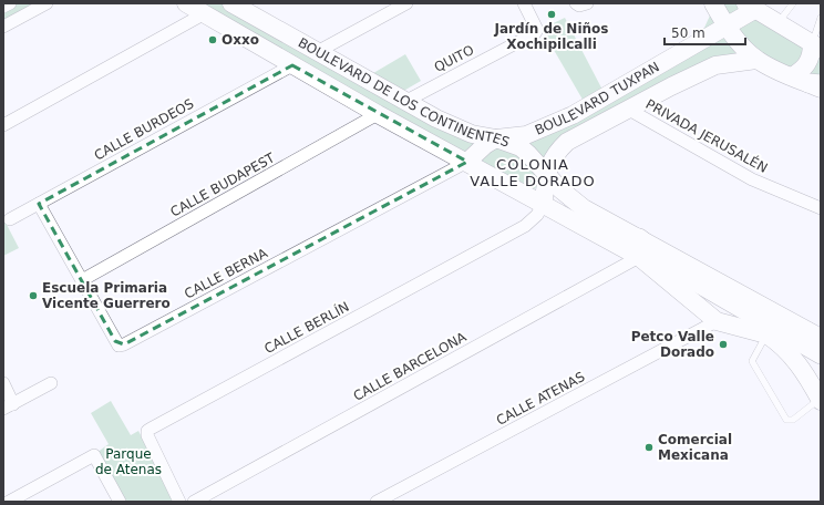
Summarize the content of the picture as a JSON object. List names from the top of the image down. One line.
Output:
{"streets":{"street":["QUITO","BOULEVARD DE LOS CONTINENTES","BOULEVARD TUXPAN","CALLE BURDEOS","PRIVADA JERUSALÉN","CALLE BUDAPEST","CALLE BERNA","CALLE BERLÍN","CALLE BARCELONA","CALLE ATENAS"]},"crossings":[["QUITO","BOULEVARD DE LOS CONTINENTES"],["BOULEVARD DE LOS CONTINENTES","BOULEVARD TUXPAN"],["BOULEVARD DE LOS CONTINENTES","CALLE BURDEOS"],["BOULEVARD DE LOS CONTINENTES","CALLE BUDAPEST"],["BOULEVARD DE LOS CONTINENTES","CALLE BERNA"],["BOULEVARD DE LOS CONTINENTES","CALLE BERLÍN"],["BOULEVARD DE LOS CONTINENTES","CALLE BARCELONA"],["BOULEVARD DE LOS CONTINENTES","CALLE ATENAS"],["BOULEVARD TUXPAN","PRIVADA JERUSALÉN"],["BOULEVARD TUXPAN","CALLE BERNA"],["BOULEVARD TUXPAN","CALLE BERLÍN"],["CALLE BURDEOS","CALLE BERNA"],["CALLE BUDAPEST","CALLE BERNA"]],"districts":["COLONIA VALLE DORADO"],"parks":["Parque de Atenas"],"places":["Jardín de Niños Xochipilcalli","Oxxo","Escuela Primaria Vicente Guerrero","Petco Valle Dorado","Comercial Mexicana"],"scale_bar":"50 m"}
